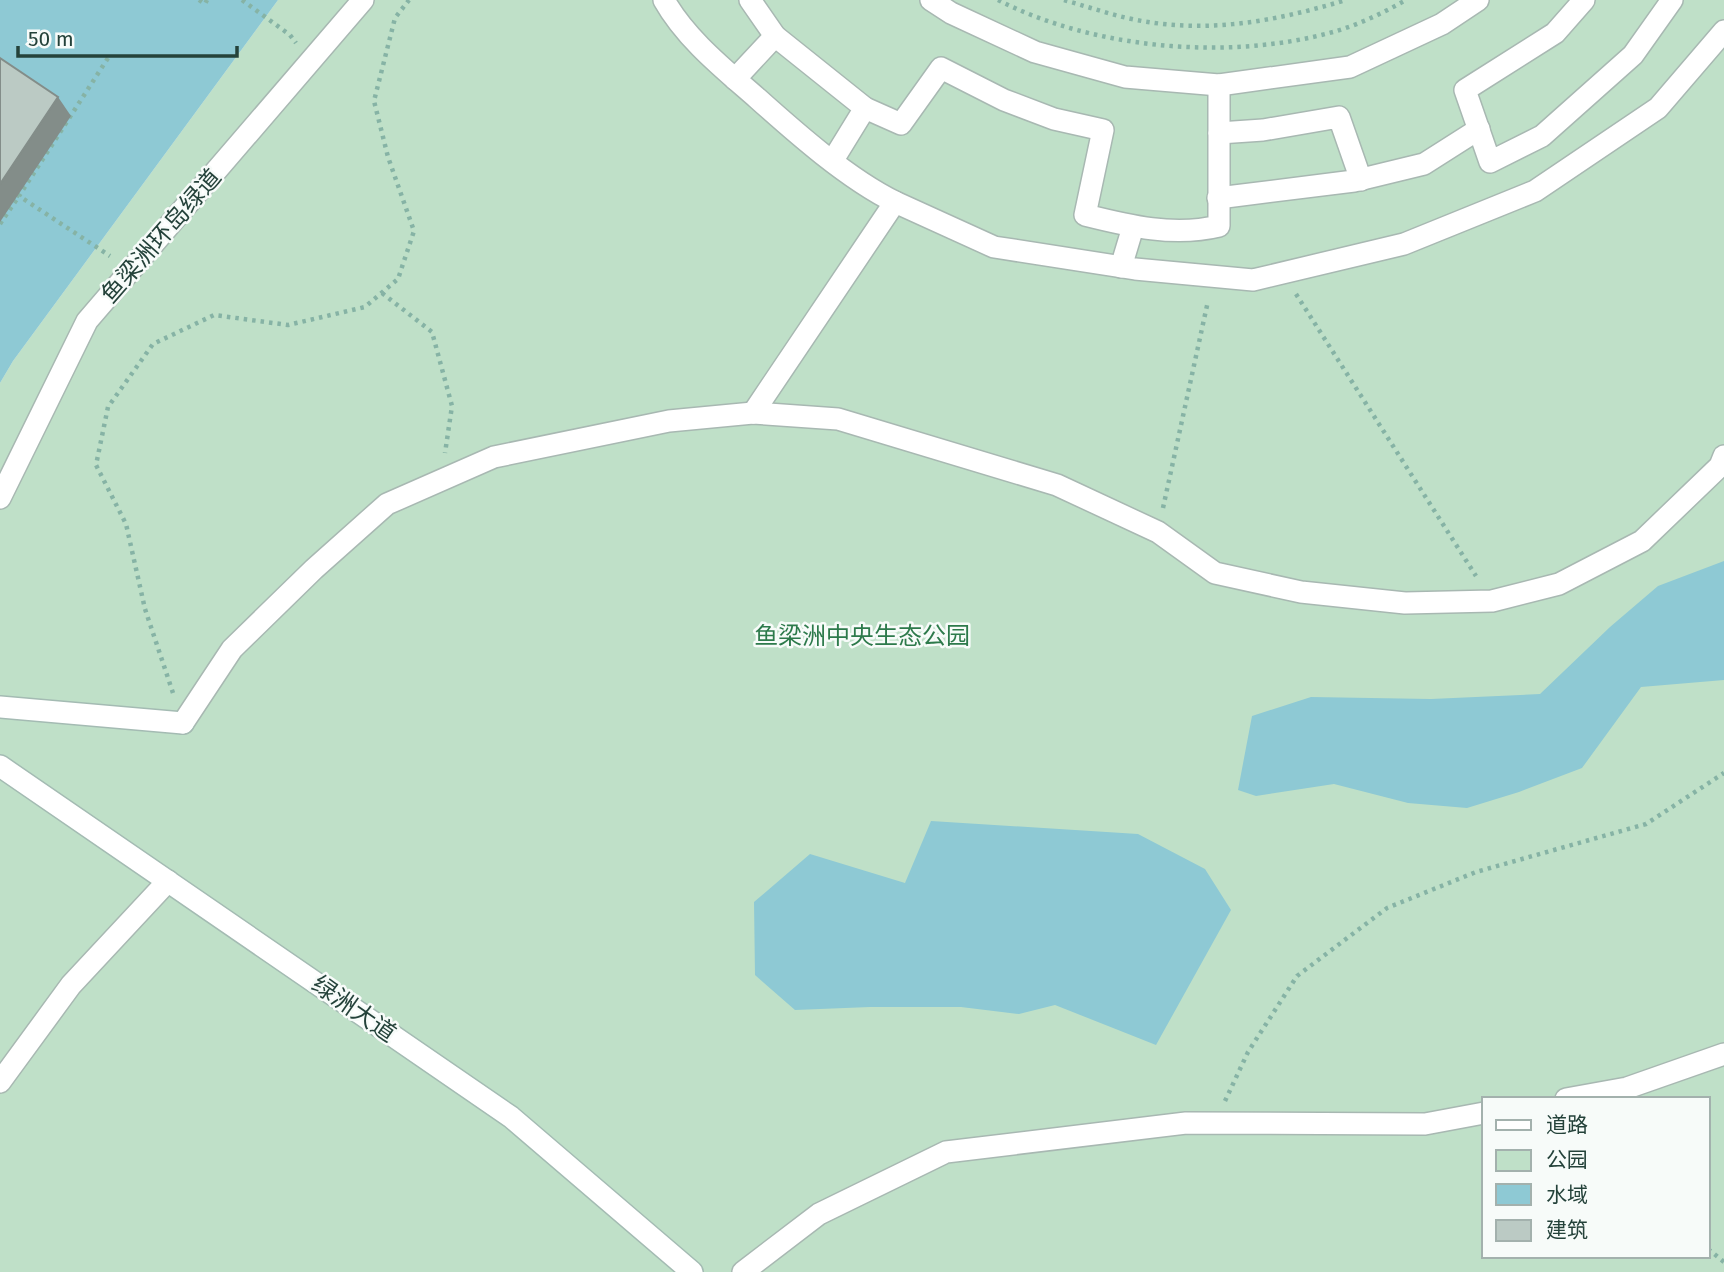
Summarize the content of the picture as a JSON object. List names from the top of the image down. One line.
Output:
{"streets":{"street":["鱼梁洲环岛绿道","绿洲大道"]},"parks":["鱼梁洲中央生态公园"],"legend":["道路","公园","水域","建筑"],"scale_bar":"50 m"}
